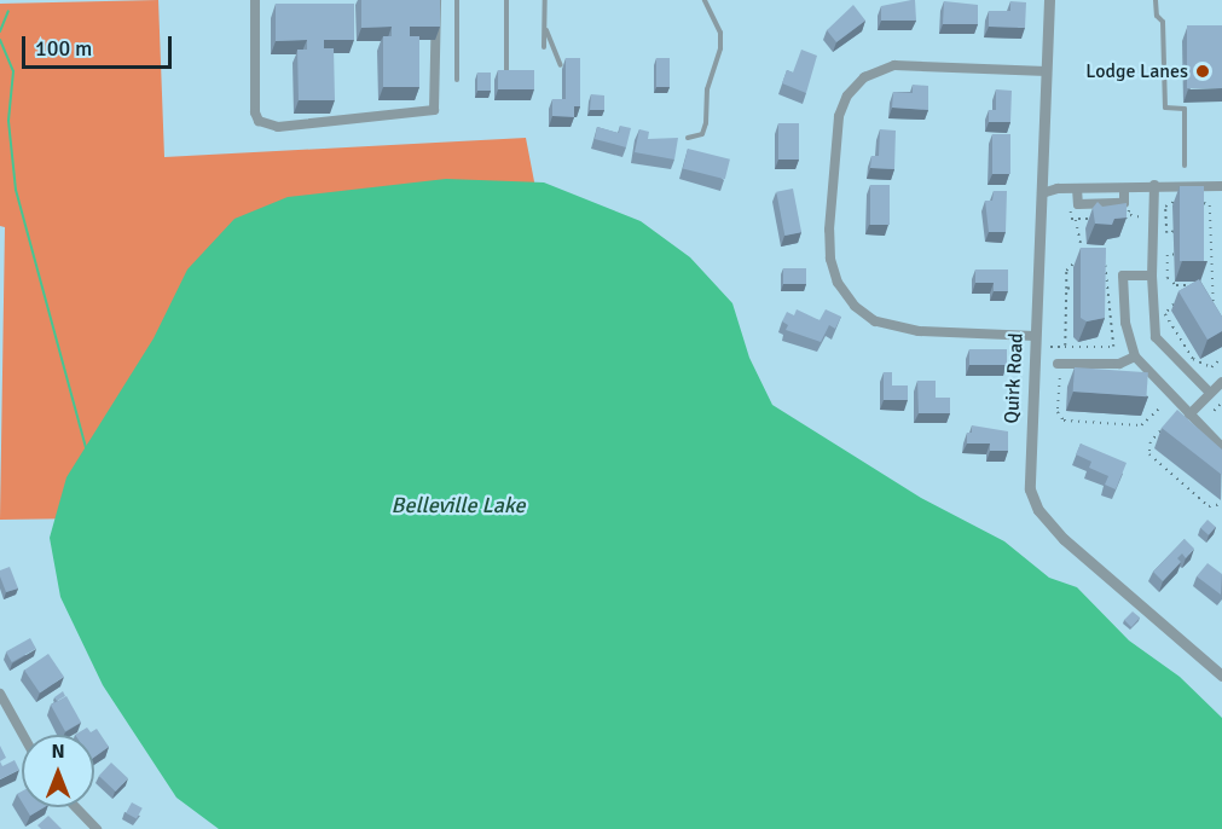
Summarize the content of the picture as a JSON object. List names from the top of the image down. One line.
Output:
{"streets":{"street":["Quirk Road"]},"water":["Belleville Lake"],"places":["Lodge Lanes"],"scale_bar":"100 m","north":"top"}
